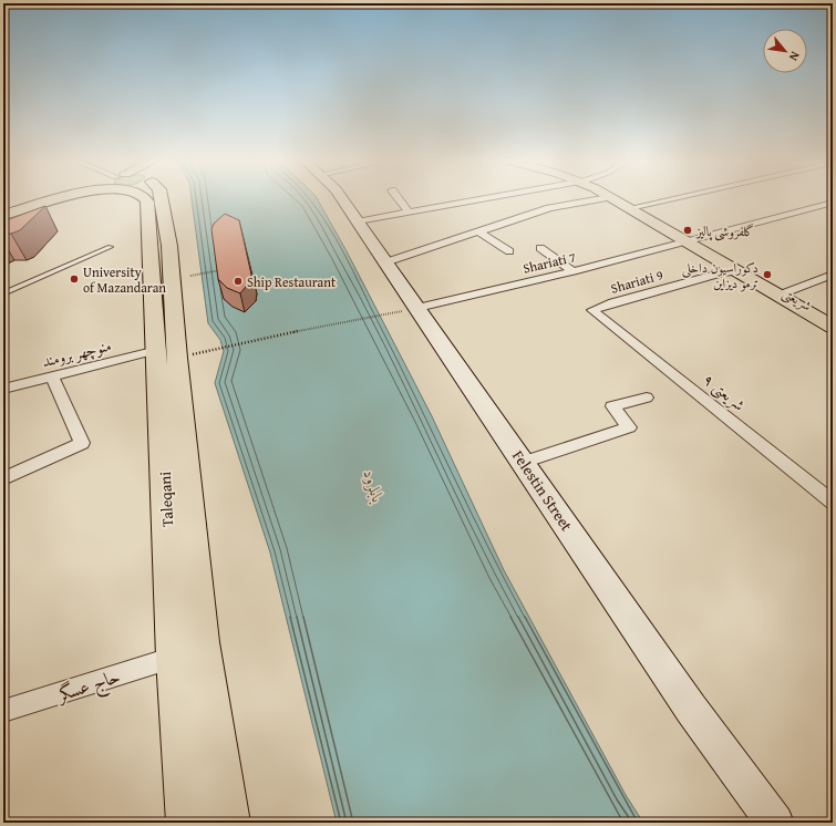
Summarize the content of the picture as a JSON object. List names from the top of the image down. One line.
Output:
{"streets":{"main road":["شریعتی","Felestin Street","Taleqani"],"street":["Shariati 7","Shariati 9","منوچهر برومند","حاج عسگر"]},"crossings":[["Shariati 7","شریعتی"],["Shariati 7","Felestin Street"],["منوچهر برومند","Taleqani"],["Taleqani","حاج عسگر"]],"water":["بابلرود"],"places":["گلفروشی پالیز","دکوراسیون داخلی ترمو دیزاین","University of Mazandaran","Ship Restaurant"],"north":"bottom right"}
